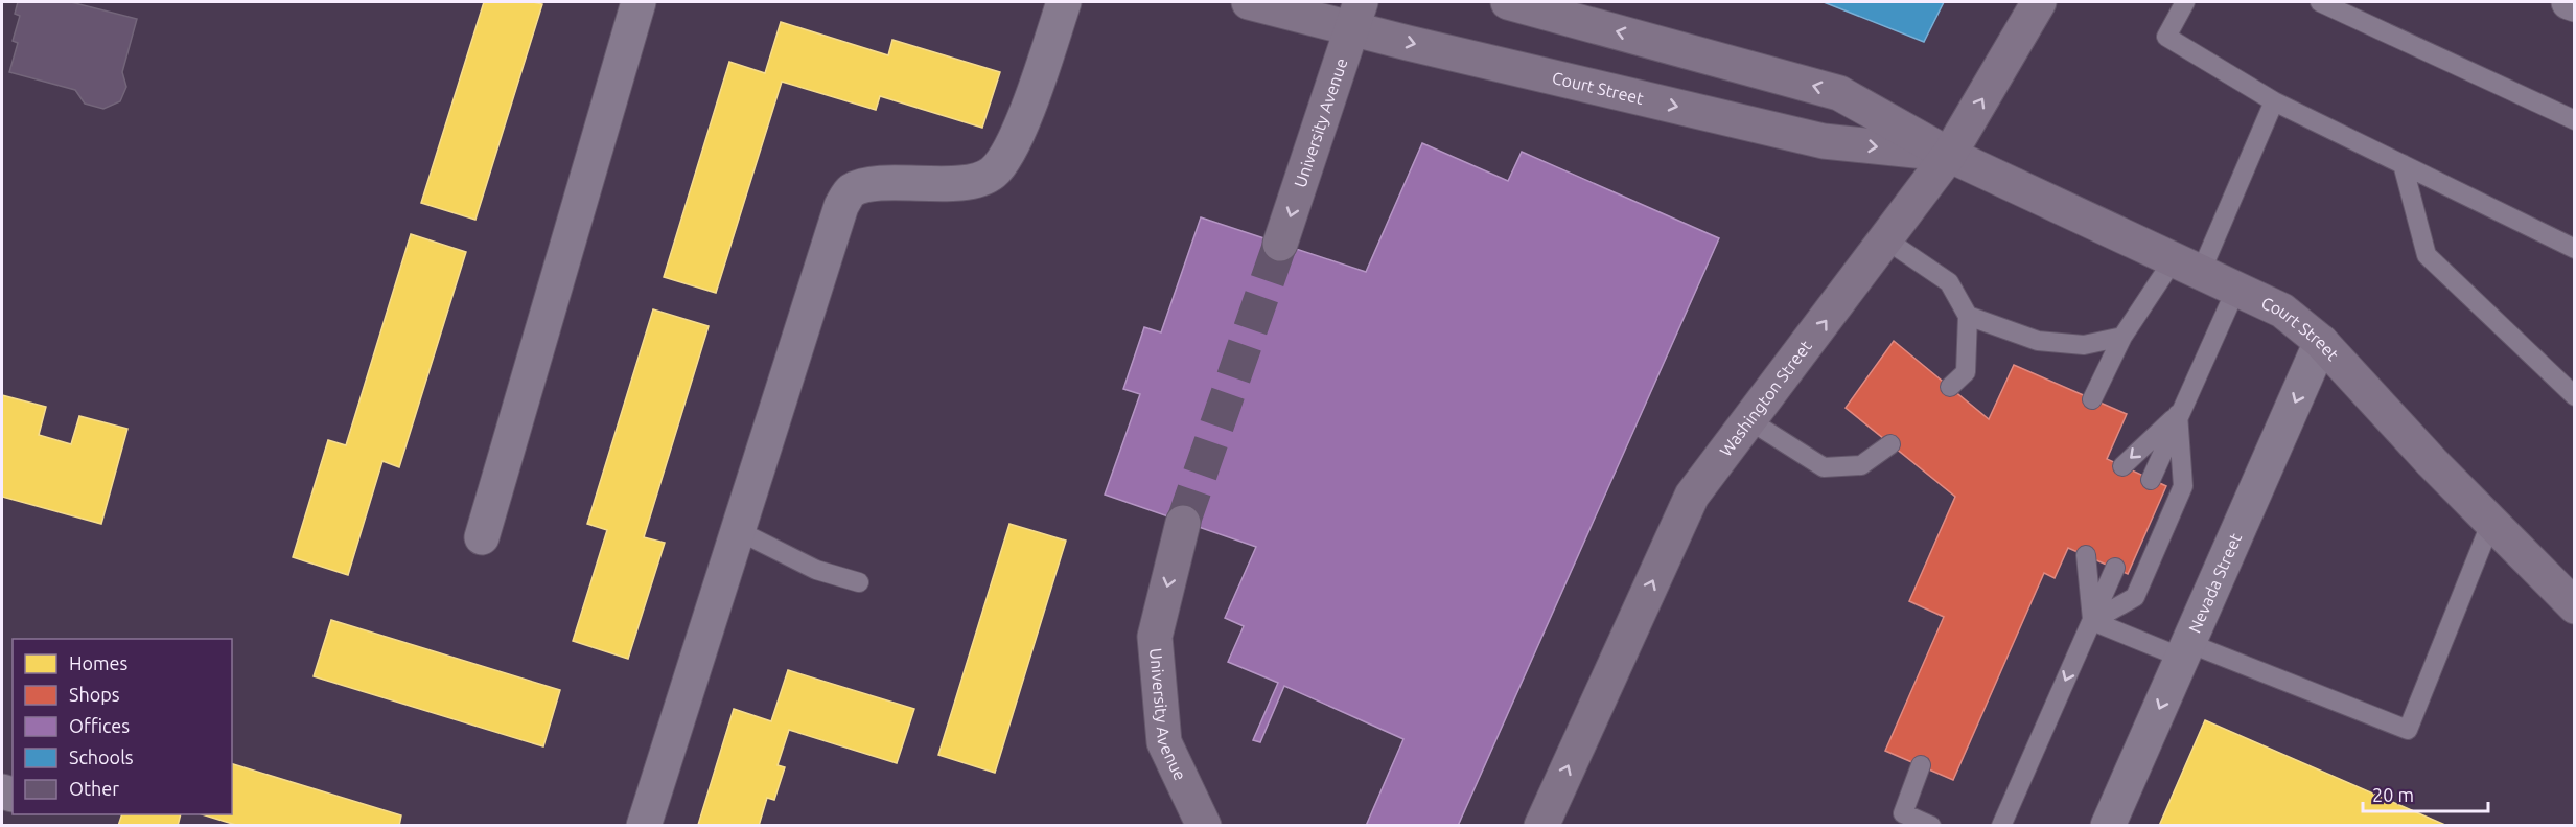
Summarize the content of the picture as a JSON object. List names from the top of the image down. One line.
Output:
{"streets":{"street":["Court Street","University Avenue","Washington Street","Nevada Street"]},"crossings":[["Court Street","University Avenue"],["Court Street","Washington Street"],["Court Street","Nevada Street"]],"one_way":["University Avenue","Washington Street","Nevada Street"],"legend":["Homes","Shops","Offices","Schools","Other"],"scale_bar":"20 m"}
